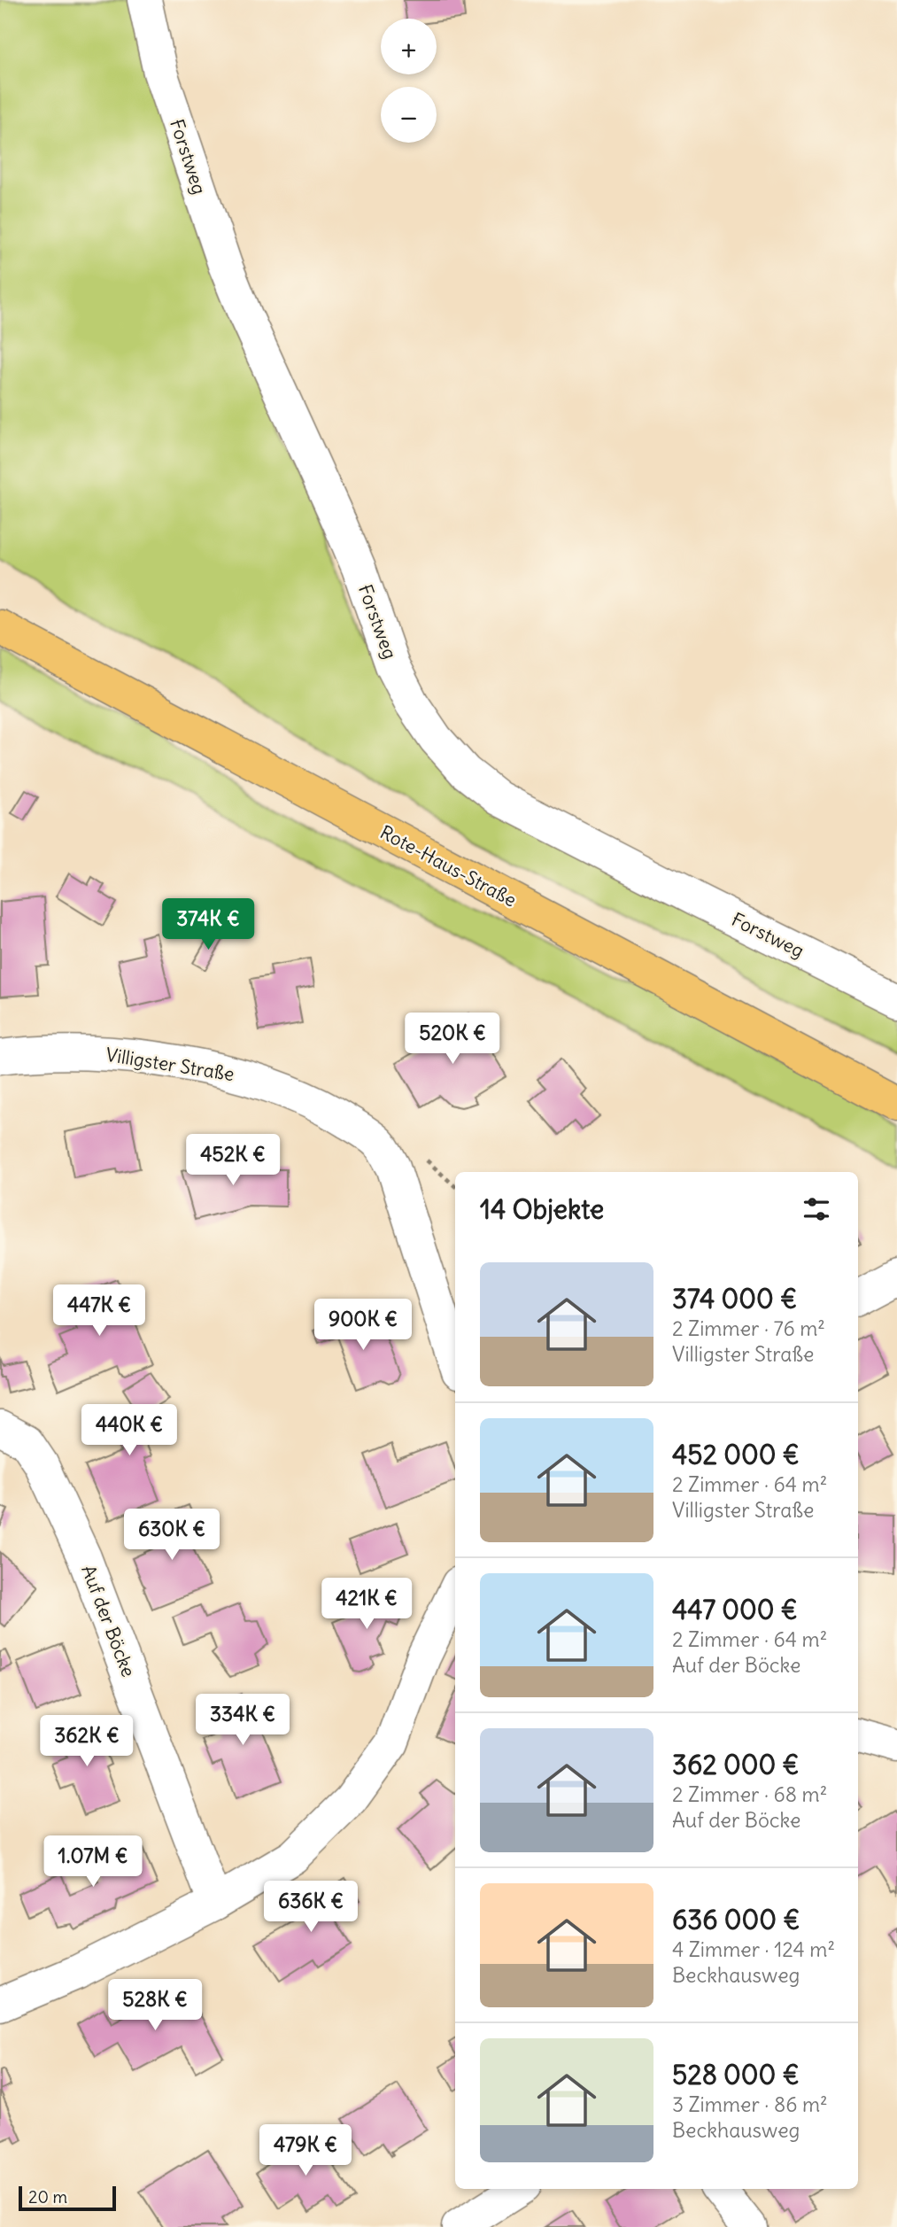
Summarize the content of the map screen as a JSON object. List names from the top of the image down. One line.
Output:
{"streets":{"main road":["Rote-Haus-Straße"],"street":["Forstweg","Villigster Straße","Auf der Böcke"]},"scale_bar":"20 m","page":{"map_buttons":["+","−"],"price":["374K €","520K €","452K €","447K €","900K €","440K €","630K €","421K €","334K €","362K €","1.07M €","636K €","528K €","479K €"],"heading":"14 Objekte","list":[{"name":"374 000 €","note":"2 Zimmer · 76 m² · Villigster Straße"},{"name":"452 000 €","note":"2 Zimmer · 64 m² · Villigster Straße"},{"name":"447 000 €","note":"2 Zimmer · 64 m² · Auf der Böcke"},{"name":"362 000 €","note":"2 Zimmer · 68 m² · Auf der Böcke"},{"name":"636 000 €","note":"4 Zimmer · 124 m² · Beckhausweg"},{"name":"528 000 €","note":"3 Zimmer · 86 m² · Beckhausweg"}],"scale":"20 m"}}
